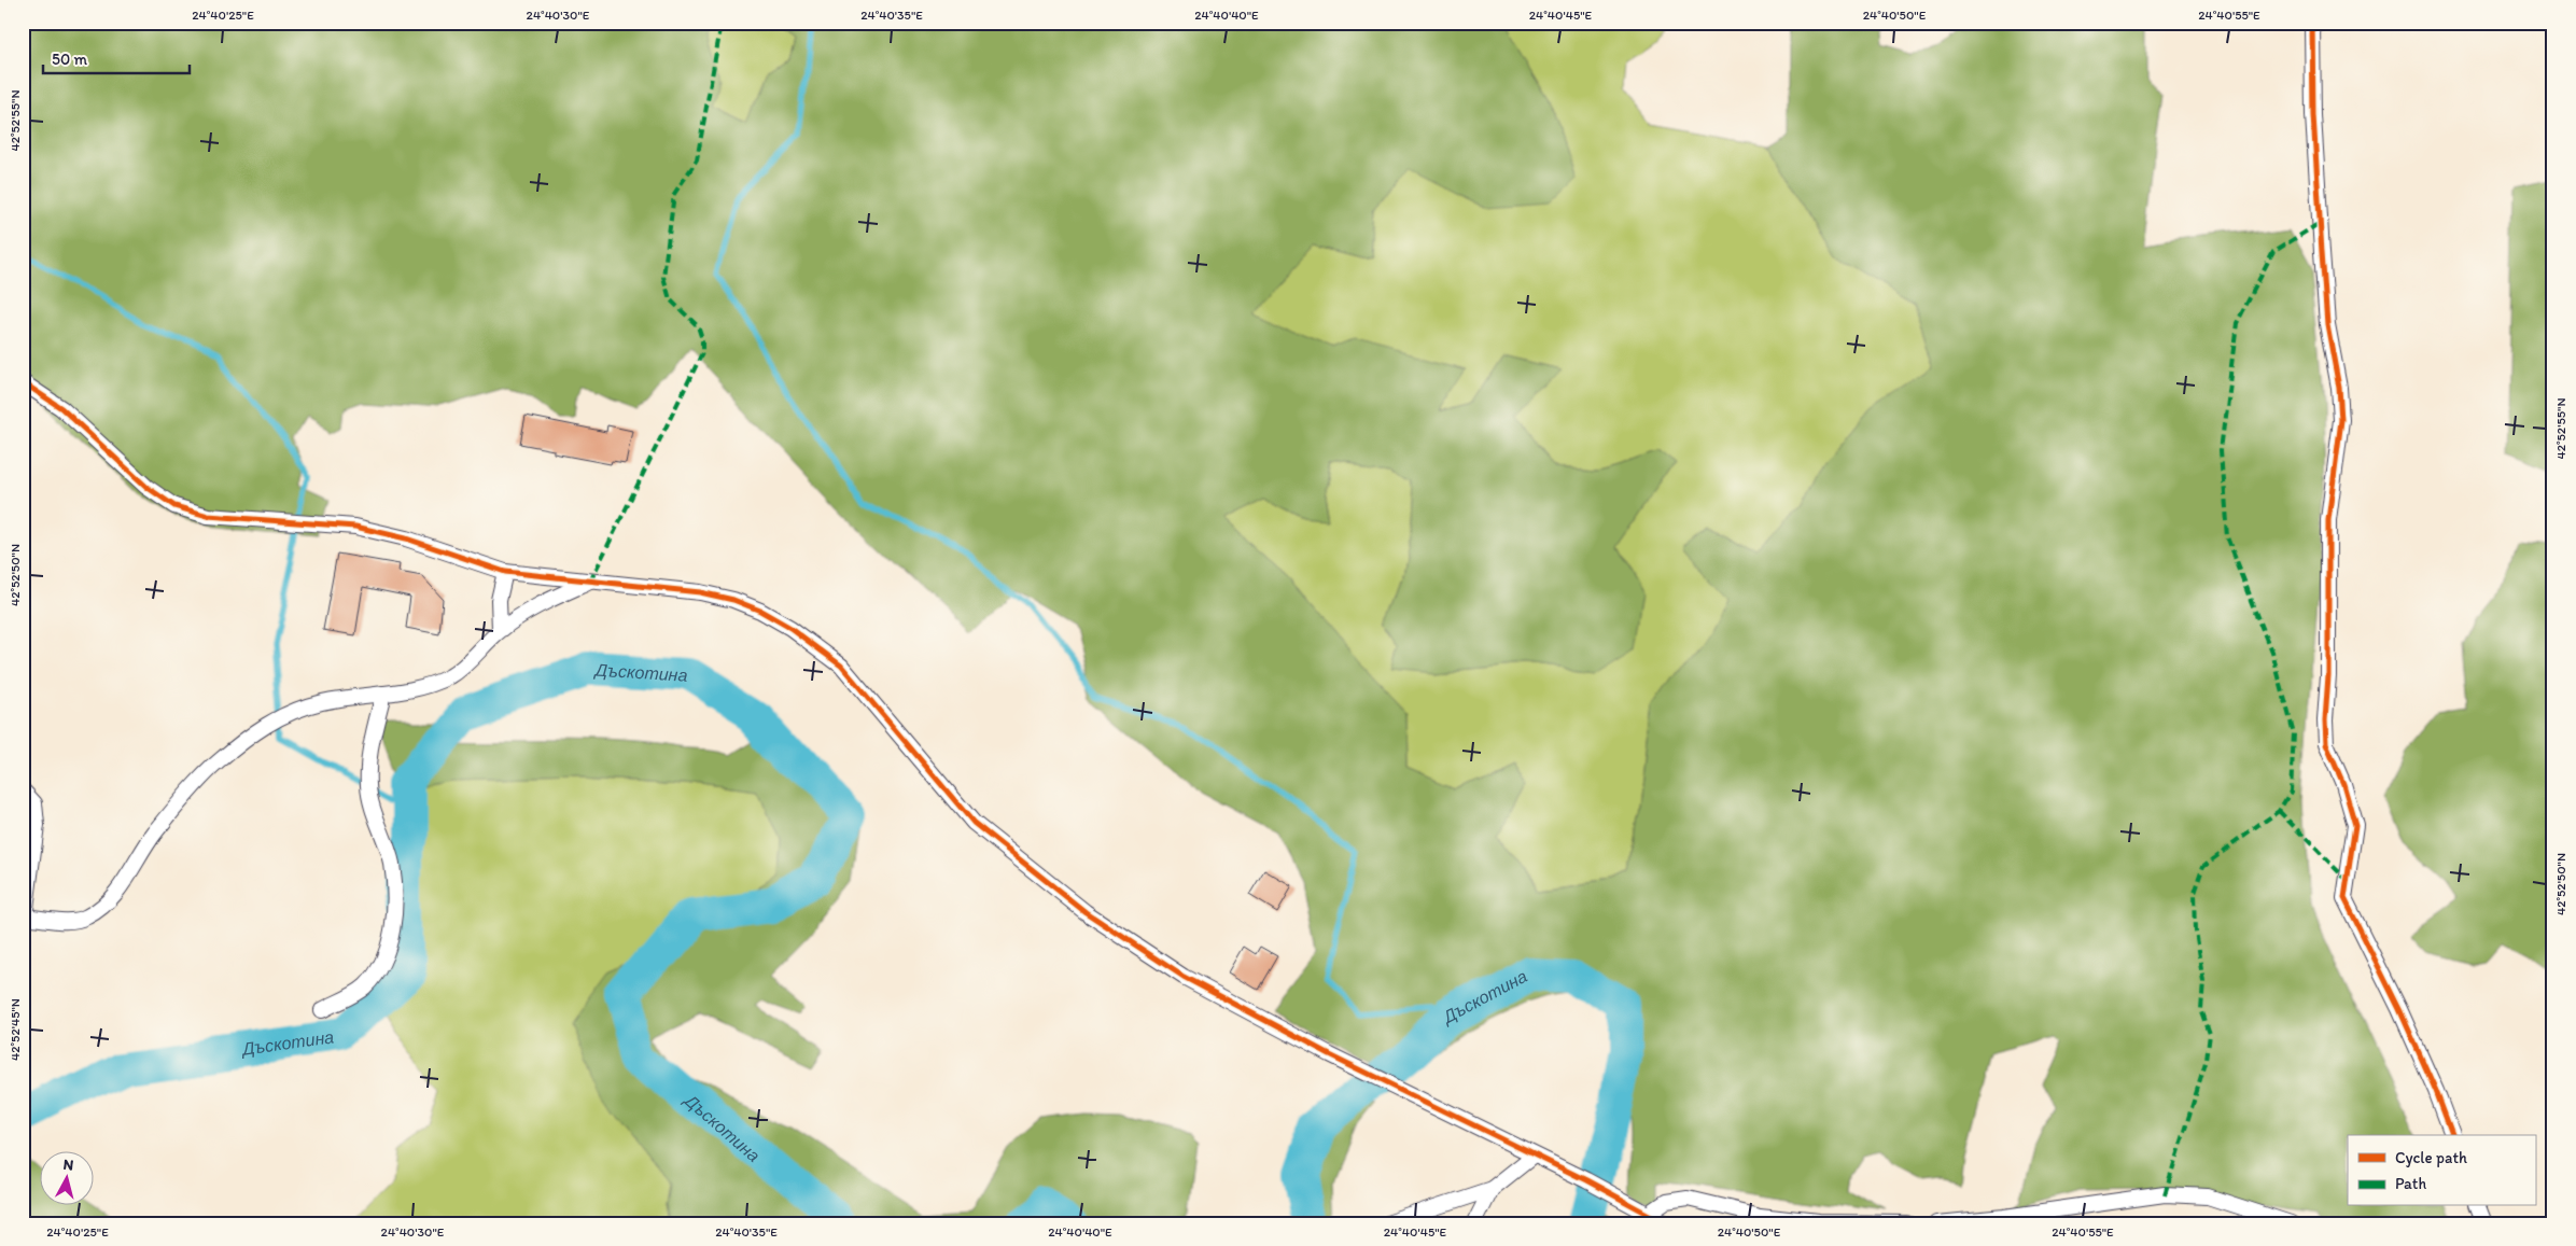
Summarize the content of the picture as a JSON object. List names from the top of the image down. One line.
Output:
{"water":["Дъскотина"],"legend":["Cycle path","Path"],"scale_bar":"50 m","north":"top","coordinates":["24°40'25\"E","24°40'30\"E","24°40'35\"E","24°40'40\"E","24°40'45\"E","24°40'50\"E","24°40'55\"E","42°52'55\"N","42°52'50\"N","42°52'45\"N"]}
